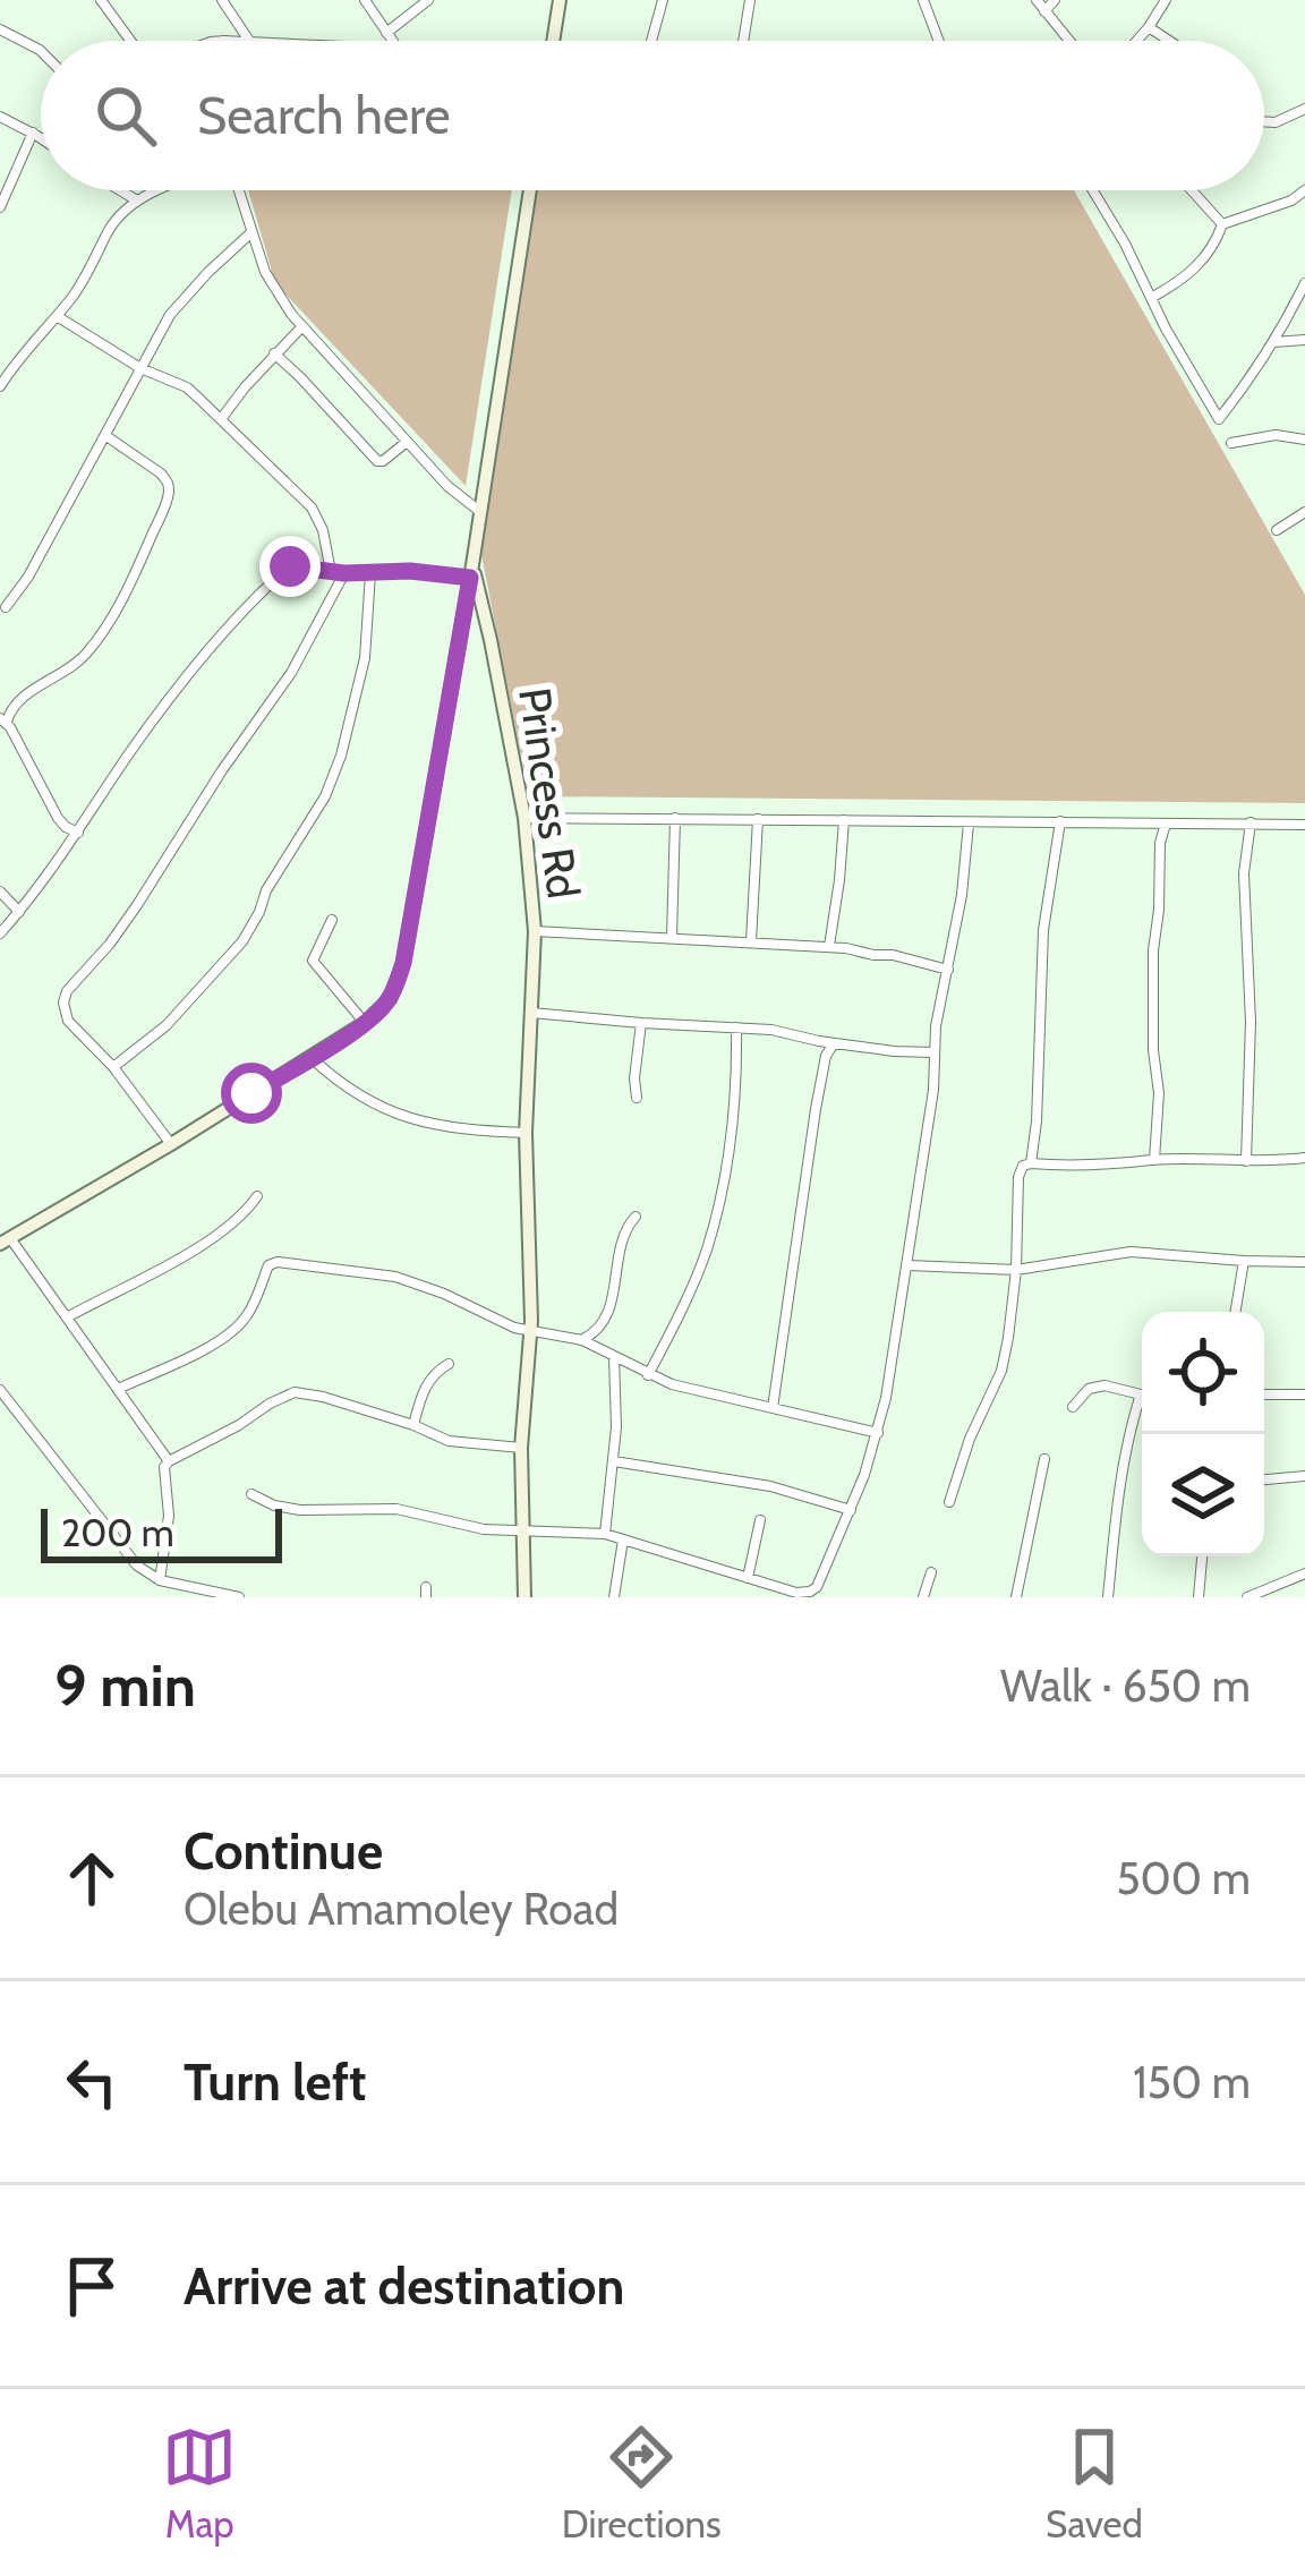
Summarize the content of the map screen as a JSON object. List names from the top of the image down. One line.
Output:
{"streets":{"street":["Princess Rd"]},"scale_bar":"200 m","page":{"search":"Search here","scale":"200 m","heading":["9 min","Walk · 650 m"],"list":[["Continue","Olebu Amamoley Road","500 m"],["Turn left","150 m"],"Arrive at destination"],"nav":["Map","Directions","Saved"]}}
